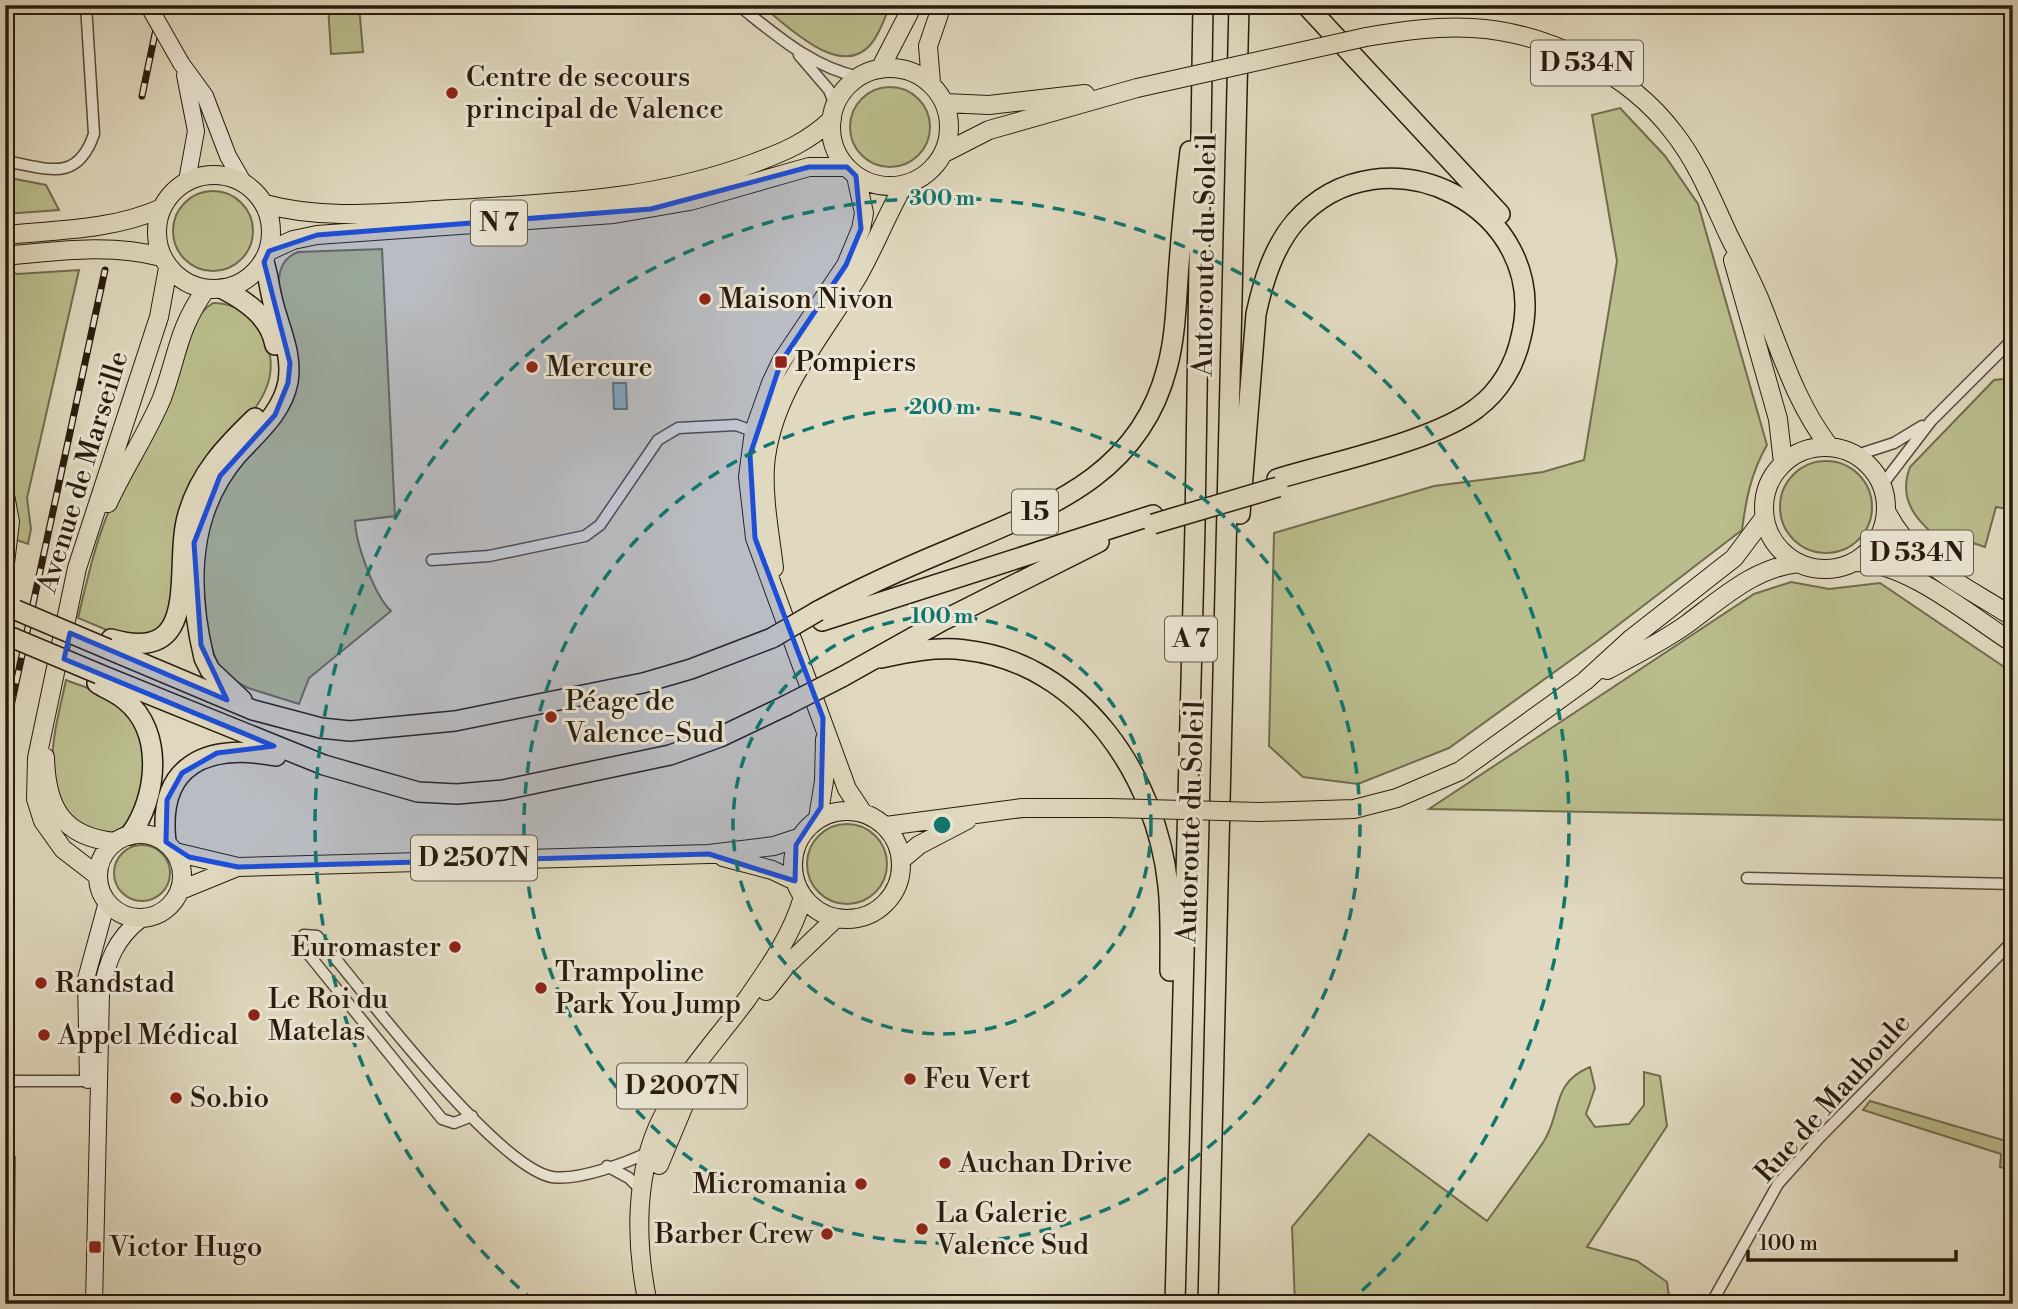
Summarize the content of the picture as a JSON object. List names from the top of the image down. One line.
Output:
{"streets":{"highway":["Autoroute du Soleil","15","A 7"],"main road":["D 534N","N 7","Avenue de Marseille","D 2507N","D 2007N"],"street":["Rue de Mauboule"]},"crossings":[["D 534N","N 7"],["N 7","Avenue de Marseille"],["Autoroute du Soleil","15"],["Avenue de Marseille","D 2507N"],["D 2507N","D 2007N"]],"places":{"other":["Centre de secours principal de Valence","Maison Nivon","Mercure","Péage de Valence-Sud","Euromaster","Randstad","Trampoline Park You Jump","Le Roi du Matelas","Appel Médical","Feu Vert","So.bio","Auchan Drive","Micromania","La Galerie Valence Sud","Barber Crew"],"transit":["Pompiers","Victor Hugo"]},"scale_bar":"100 m","rings":["300 m","200 m","100 m"]}
